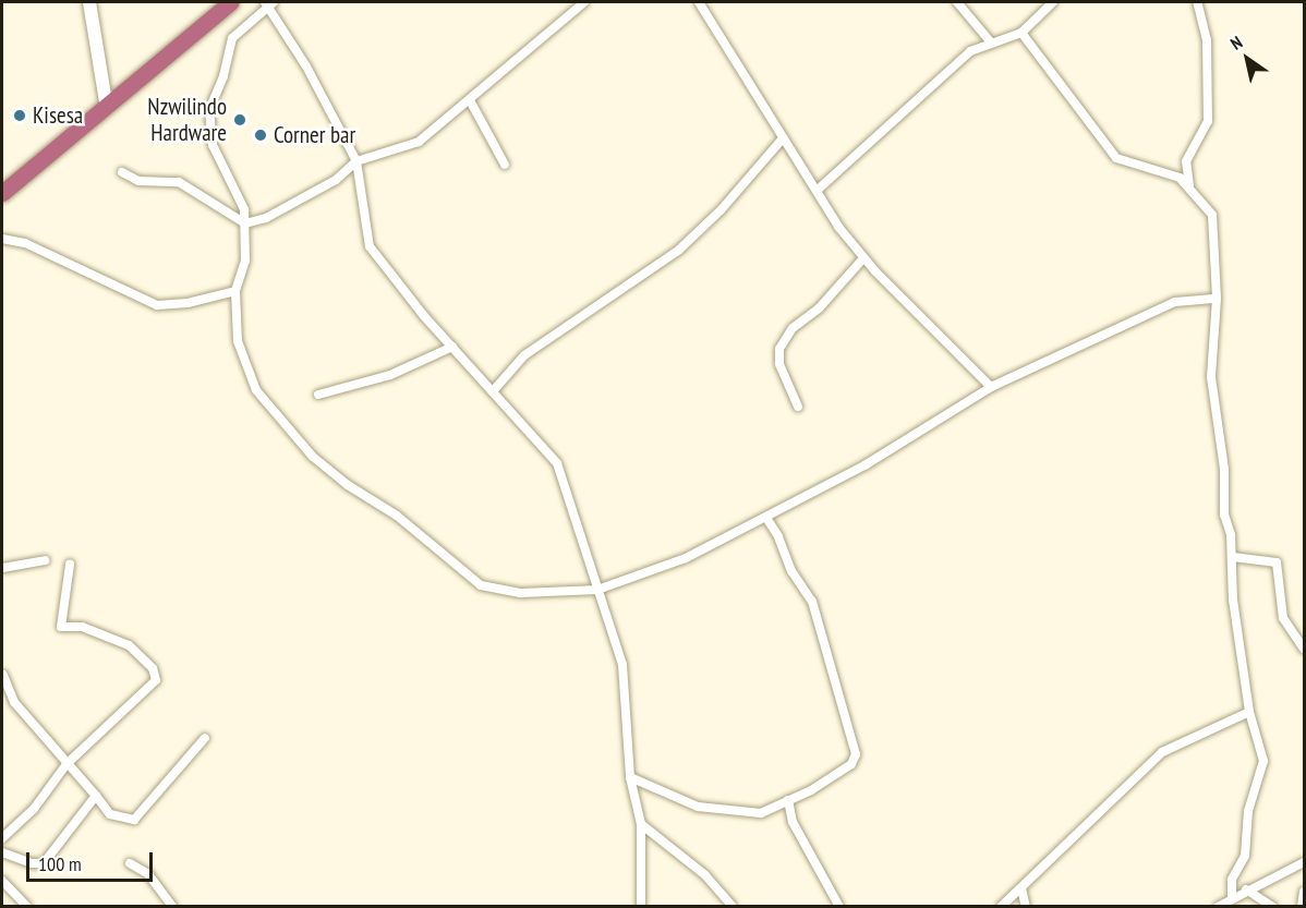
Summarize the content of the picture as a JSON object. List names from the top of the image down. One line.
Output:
{"places":["Kisesa","Nzwilindo Hardware","Corner bar"],"scale_bar":"100 m","north":"top left"}
